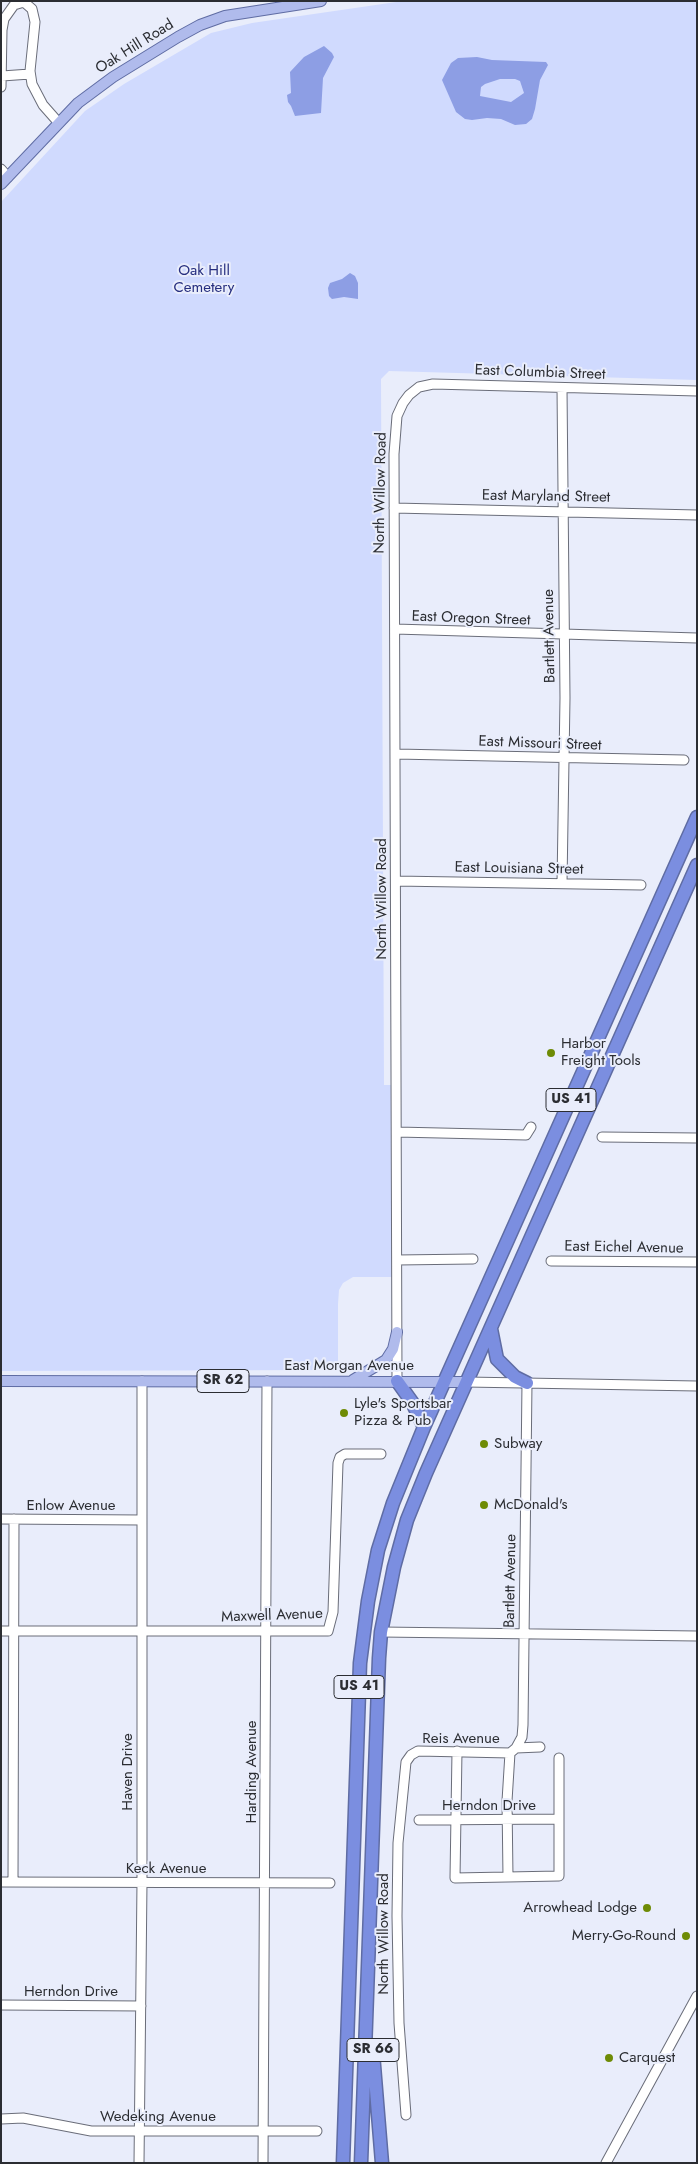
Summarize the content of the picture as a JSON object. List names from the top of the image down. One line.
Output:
{"streets":{"highway":["US 41","SR 66"],"main road":["Oak Hill Road","East Morgan Avenue","SR 62"],"street":["East Columbia Street","North Willow Road","East Maryland Street","East Oregon Street","Bartlett Avenue","East Missouri Street","East Louisiana Street","East Eichel Avenue","Enlow Avenue","Maxwell Avenue","Reis Avenue","Haven Drive","Harding Avenue","Herndon Drive","Keck Avenue","Wedeking Avenue"]},"crossings":[["East Columbia Street","North Willow Road"],["East Columbia Street","Bartlett Avenue"],["North Willow Road","East Maryland Street"],["North Willow Road","East Oregon Street"],["North Willow Road","East Missouri Street"],["North Willow Road","East Louisiana Street"],["North Willow Road","East Morgan Avenue"],["North Willow Road","Reis Avenue"],["East Maryland Street","Bartlett Avenue"],["East Oregon Street","Bartlett Avenue"],["Bartlett Avenue","East Missouri Street"],["Bartlett Avenue","East Louisiana Street"],["Bartlett Avenue","East Morgan Avenue"],["Bartlett Avenue","Reis Avenue"],["Bartlett Avenue","Herndon Drive"],["US 41","East Morgan Avenue"],["US 41","SR 66"],["East Morgan Avenue","Haven Drive"],["East Morgan Avenue","Harding Avenue"],["Enlow Avenue","Haven Drive"],["Maxwell Avenue","Haven Drive"],["Maxwell Avenue","Harding Avenue"],["Haven Drive","Herndon Drive"],["Haven Drive","Keck Avenue"],["Haven Drive","Wedeking Avenue"],["Harding Avenue","Keck Avenue"],["Harding Avenue","Wedeking Avenue"]],"parks":["Oak Hill Cemetery"],"places":["Harbor Freight Tools","Lyle's Sportsbar Pizza & Pub","Subway","McDonald's","Arrowhead Lodge","Merry-Go-Round","Carquest"]}
